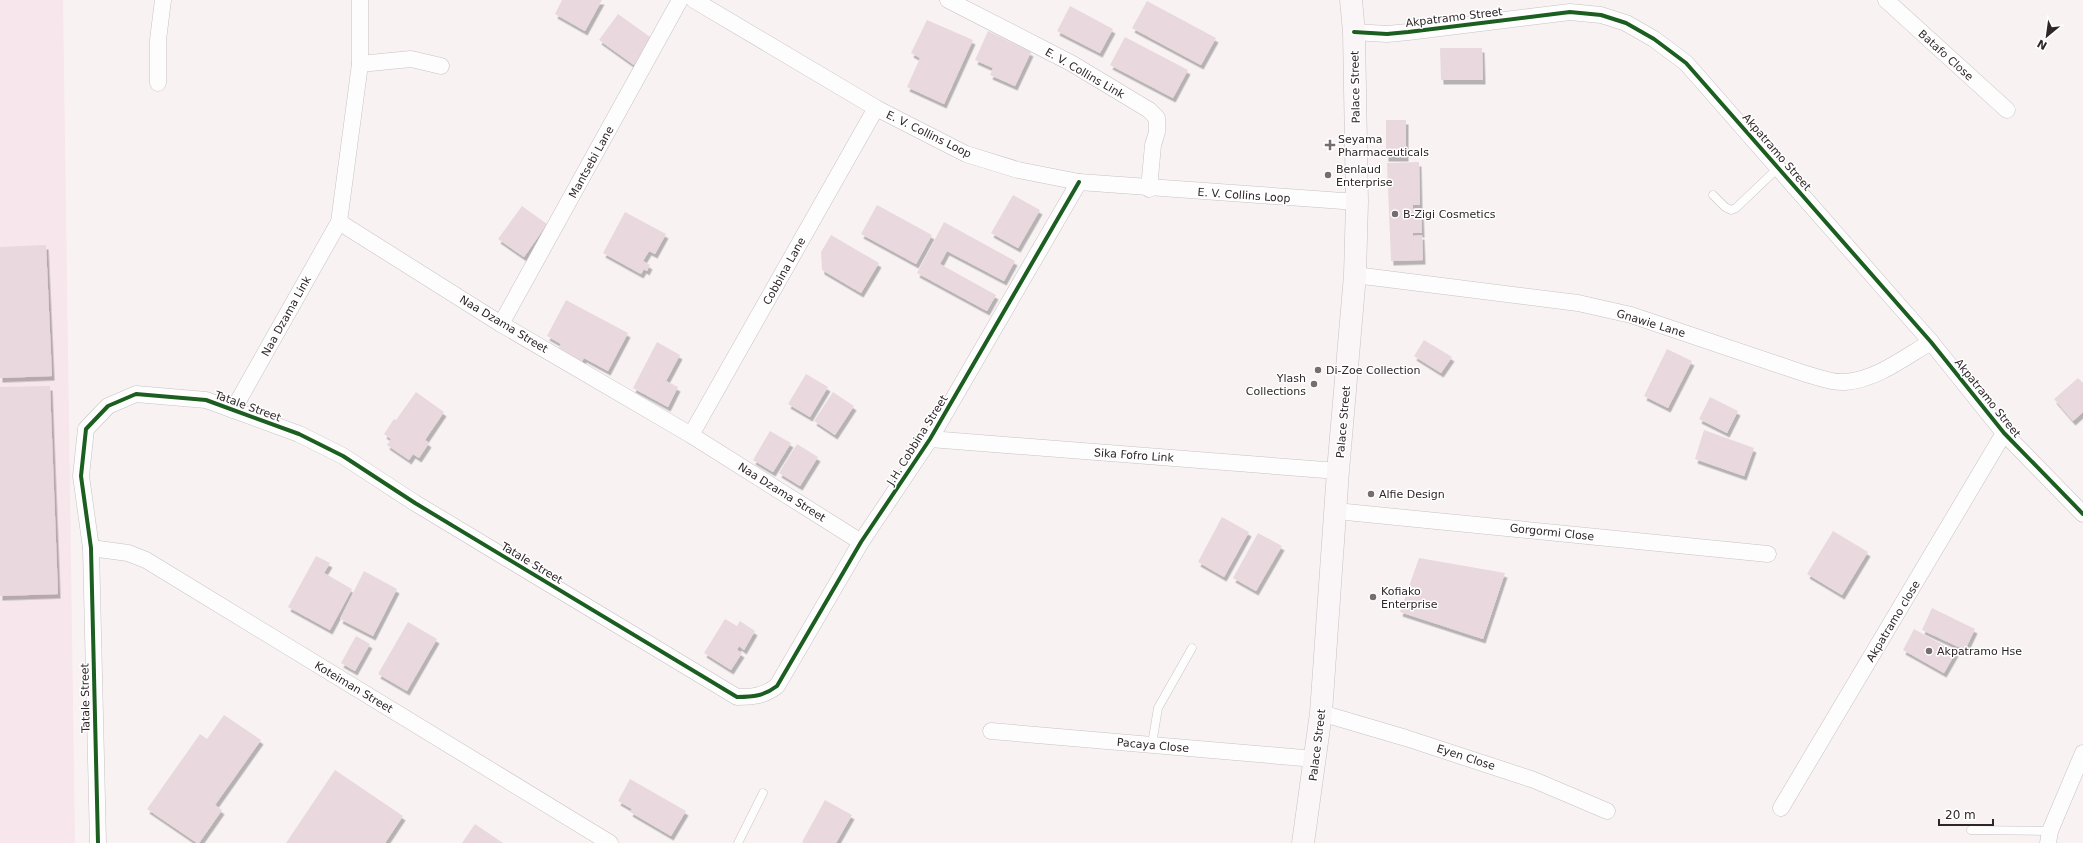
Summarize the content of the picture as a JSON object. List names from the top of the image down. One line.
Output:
{"streets":{"street":["Akpatramo Street","Batafo Close","E. V. Collins Link","Palace Street","E. V. Collins Loop","Mantsebi Lane","Cobbina Lane","Naa Dzama Link","Gnawie Lane","Naa Dzama Street","Tatale Street","J.H. Cobbina Street","Sika Fofro Link","Gorgormi Close","Akpatramo close","Koteiman Street","Pacaya Close","Eyen Close"]},"crossings":[["Akpatramo Street","Palace Street"],["Akpatramo Street","Gnawie Lane"],["Akpatramo Street","Akpatramo close"],["E. V. Collins Link","E. V. Collins Loop"],["Palace Street","E. V. Collins Loop"],["Palace Street","Gnawie Lane"],["Palace Street","Sika Fofro Link"],["Palace Street","Gorgormi Close"],["Palace Street","Pacaya Close"],["Palace Street","Eyen Close"],["E. V. Collins Loop","Cobbina Lane"],["E. V. Collins Loop","J.H. Cobbina Street"],["Mantsebi Lane","Naa Dzama Street"],["Cobbina Lane","Naa Dzama Street"],["Naa Dzama Link","Naa Dzama Street"],["Naa Dzama Link","Tatale Street"],["Naa Dzama Street","J.H. Cobbina Street"],["Tatale Street","J.H. Cobbina Street"],["Tatale Street","Koteiman Street"],["J.H. Cobbina Street","Sika Fofro Link"]],"places":{"health":["Seyama Pharmaceuticals"],"other":["Benlaud Enterprise","B-Zigi Cosmetics","Di-Zoe Collection","Ylash Collections","Alfie Design","Kofiako Enterprise","Akpatramo Hse"]},"scale_bar":"20 m","north":"bottom left"}
